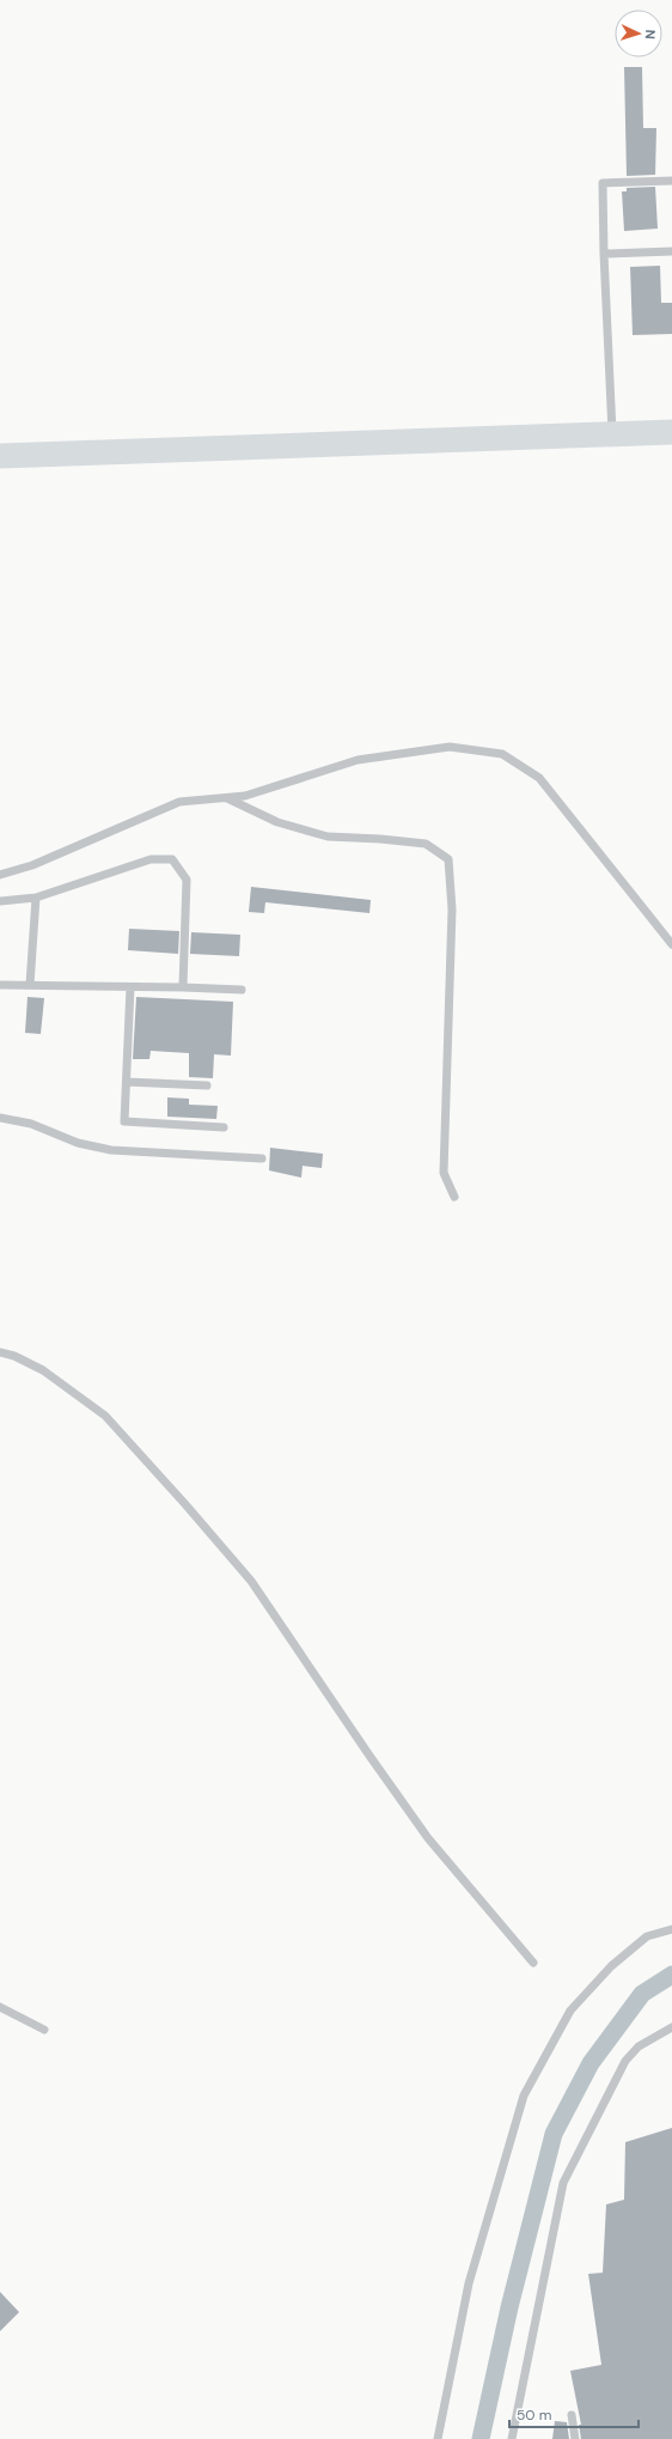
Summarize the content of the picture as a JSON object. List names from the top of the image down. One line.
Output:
{"scale_bar":"50 m","north":"right"}
